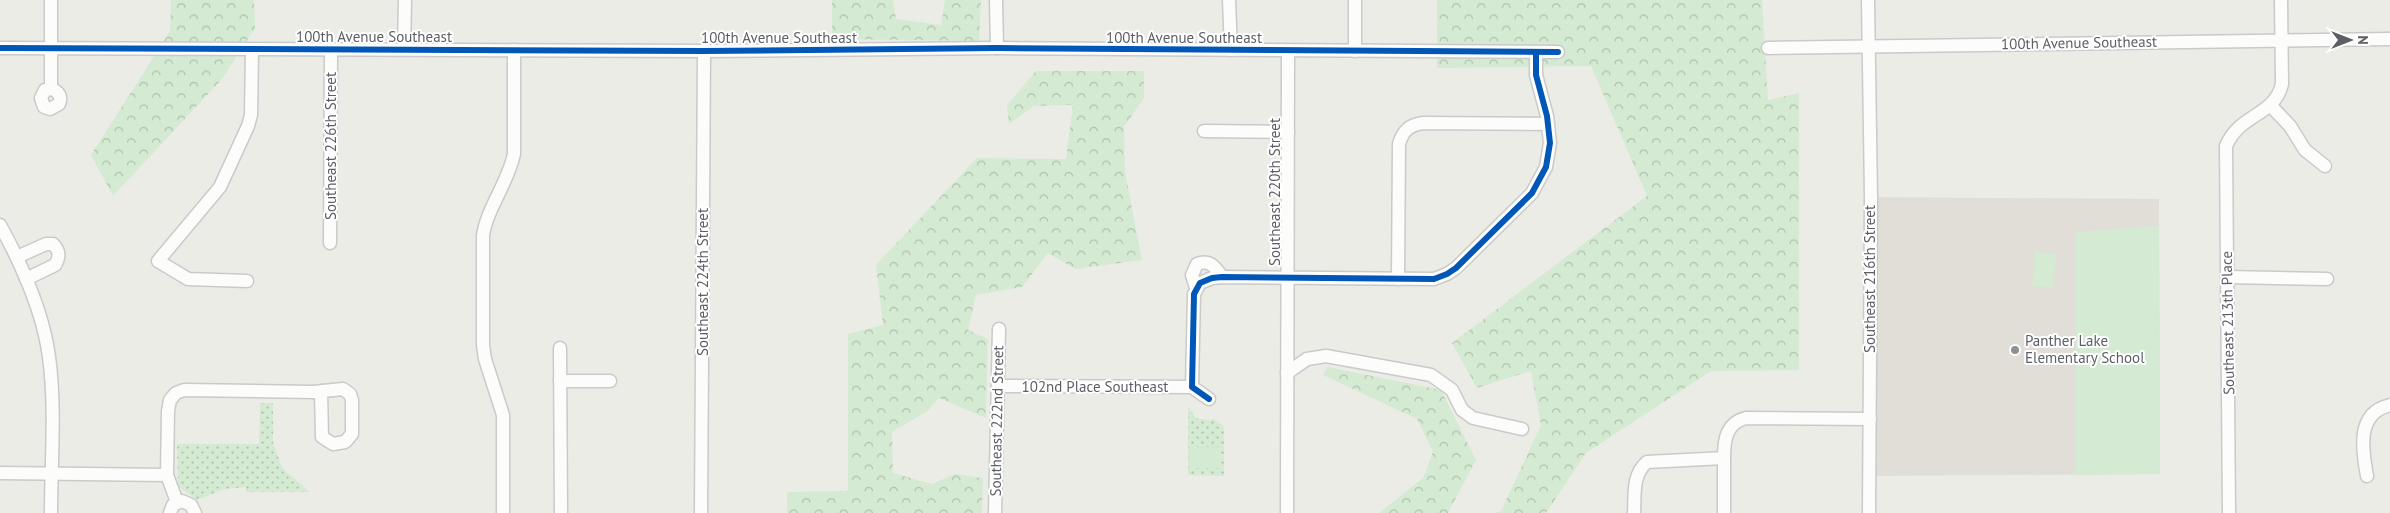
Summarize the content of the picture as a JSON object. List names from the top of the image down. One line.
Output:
{"streets":{"street":["100th Avenue Southeast","Southeast 226th Street","Southeast 220th Street","Southeast 216th Street","Southeast 224th Street","Southeast 213th Place","102nd Place Southeast","Southeast 222nd Street"]},"crossings":[["100th Avenue Southeast","Southeast 226th Street"],["100th Avenue Southeast","Southeast 220th Street"],["100th Avenue Southeast","Southeast 216th Street"],["100th Avenue Southeast","Southeast 224th Street"],["102nd Place Southeast","Southeast 222nd Street"]],"places":["Panther Lake Elementary School"],"north":"right"}
